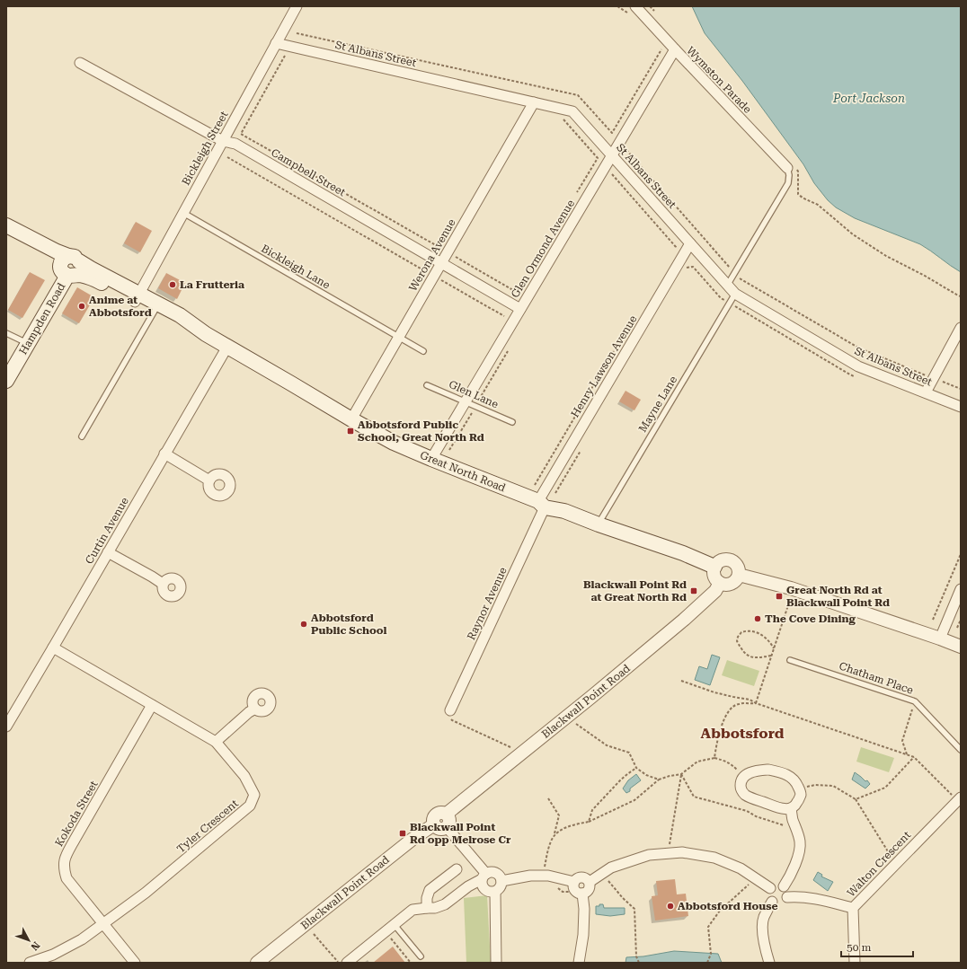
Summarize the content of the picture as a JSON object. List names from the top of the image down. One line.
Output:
{"streets":{"main road":["Hampden Road","Great North Road"],"street":["St Albans Street","Wymston Parade","Bickleigh Street","Campbell Street","Glen Ormond Avenue","Werona Avenue","Henry Lawson Avenue","Curtin Avenue","Raynor Avenue","Blackwall Point Road","Kokoda Street","Tyler Crescent","Walton Crescent"],"lane":["Bickleigh Lane","Glen Lane","Mayne Lane","Chatham Place"]},"crossings":[["St Albans Street","Bickleigh Street"],["St Albans Street","Glen Ormond Avenue"],["St Albans Street","Werona Avenue"],["St Albans Street","Henry Lawson Avenue"],["St Albans Street","Mayne Lane"],["Wymston Parade","Glen Ormond Avenue"],["Bickleigh Street","Campbell Street"],["Bickleigh Street","Bickleigh Lane"],["Bickleigh Street","Great North Road"],["Campbell Street","Glen Ormond Avenue"],["Campbell Street","Werona Avenue"],["Glen Ormond Avenue","Glen Lane"],["Glen Ormond Avenue","Great North Road"],["Werona Avenue","Bickleigh Lane"],["Werona Avenue","Great North Road"],["Hampden Road","Great North Road"],["Henry Lawson Avenue","Great North Road"],["Henry Lawson Avenue","Raynor Avenue"],["Mayne Lane","Great North Road"],["Great North Road","Curtin Avenue"],["Great North Road","Raynor Avenue"],["Great North Road","Blackwall Point Road"],["Curtin Avenue","Tyler Crescent"],["Kokoda Street","Tyler Crescent"]],"districts":["Abbotsford"],"water":["Port Jackson"],"places":{"other":["La Frutteria","Anime at Abbotsford","The Cove Dining","Abbotsford Public School","Abbotsford House"],"transit":["Abbotsford Public School, Great North Rd","Blackwall Point Rd at Great North Rd","Great North Rd at Blackwall Point Rd","Blackwall Point Rd opp Melrose Cr"]},"scale_bar":"50 m","north":"bottom right"}
